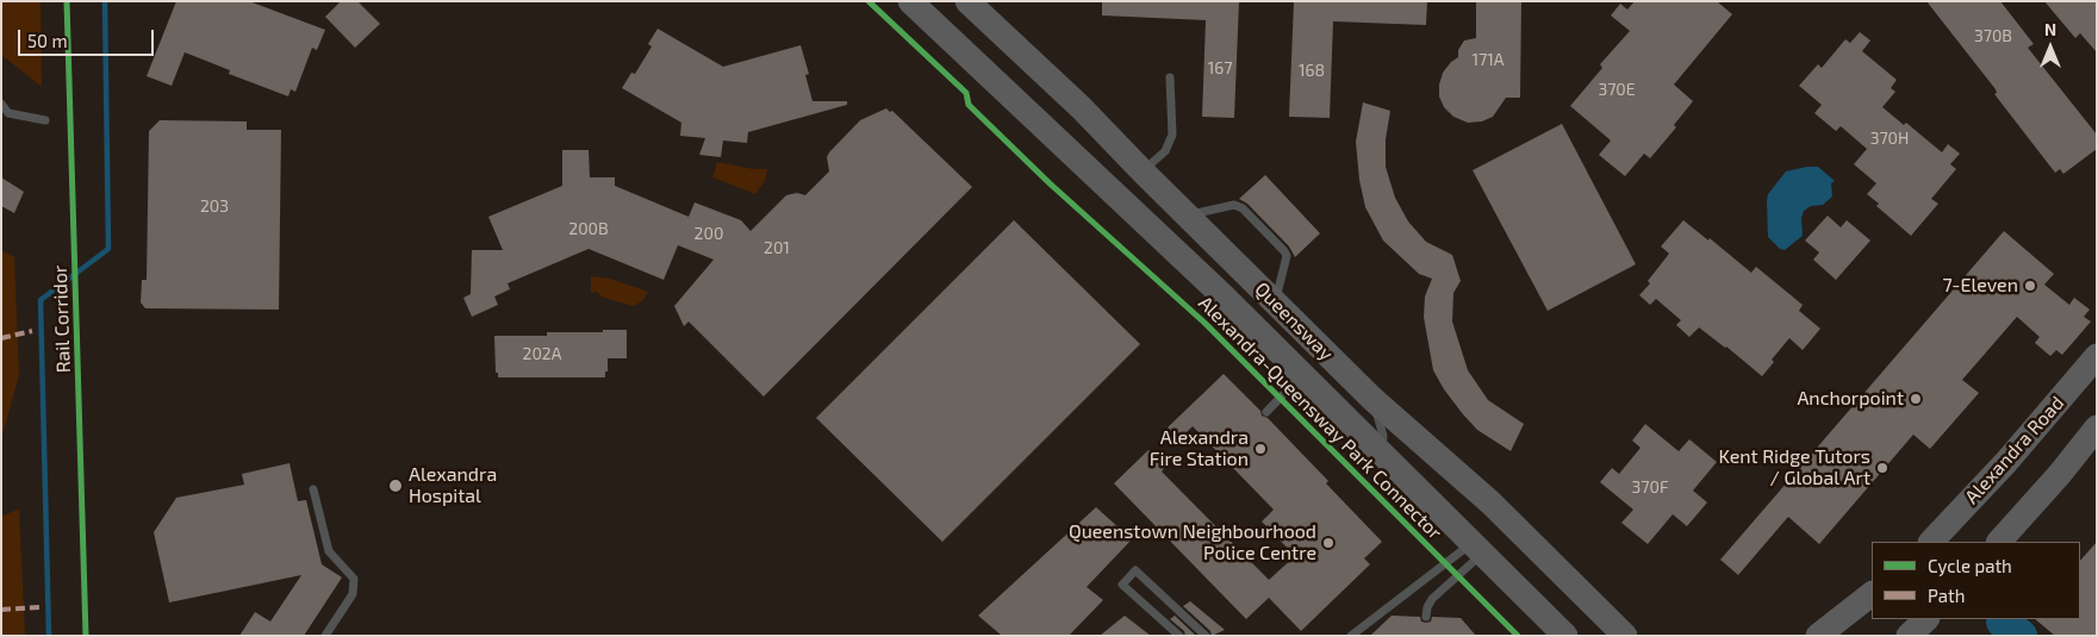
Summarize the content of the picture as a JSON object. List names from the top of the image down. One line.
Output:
{"streets":{"main road":["Queensway","Alexandra Road"],"cycle path":["Rail Corridor","Alexandra-Queensway Park Connector"]},"places":["7-Eleven","Anchorpoint","Alexandra Fire Station","Kent Ridge Tutors / Global Art","Alexandra Hospital","Queenstown Neighbourhood Police Centre"],"house_numbers":["370B","171A","167","168","370E","370H","203","200B","200","201","202A","370F"],"legend":["Cycle path","Path"],"scale_bar":"50 m","north":"top"}
